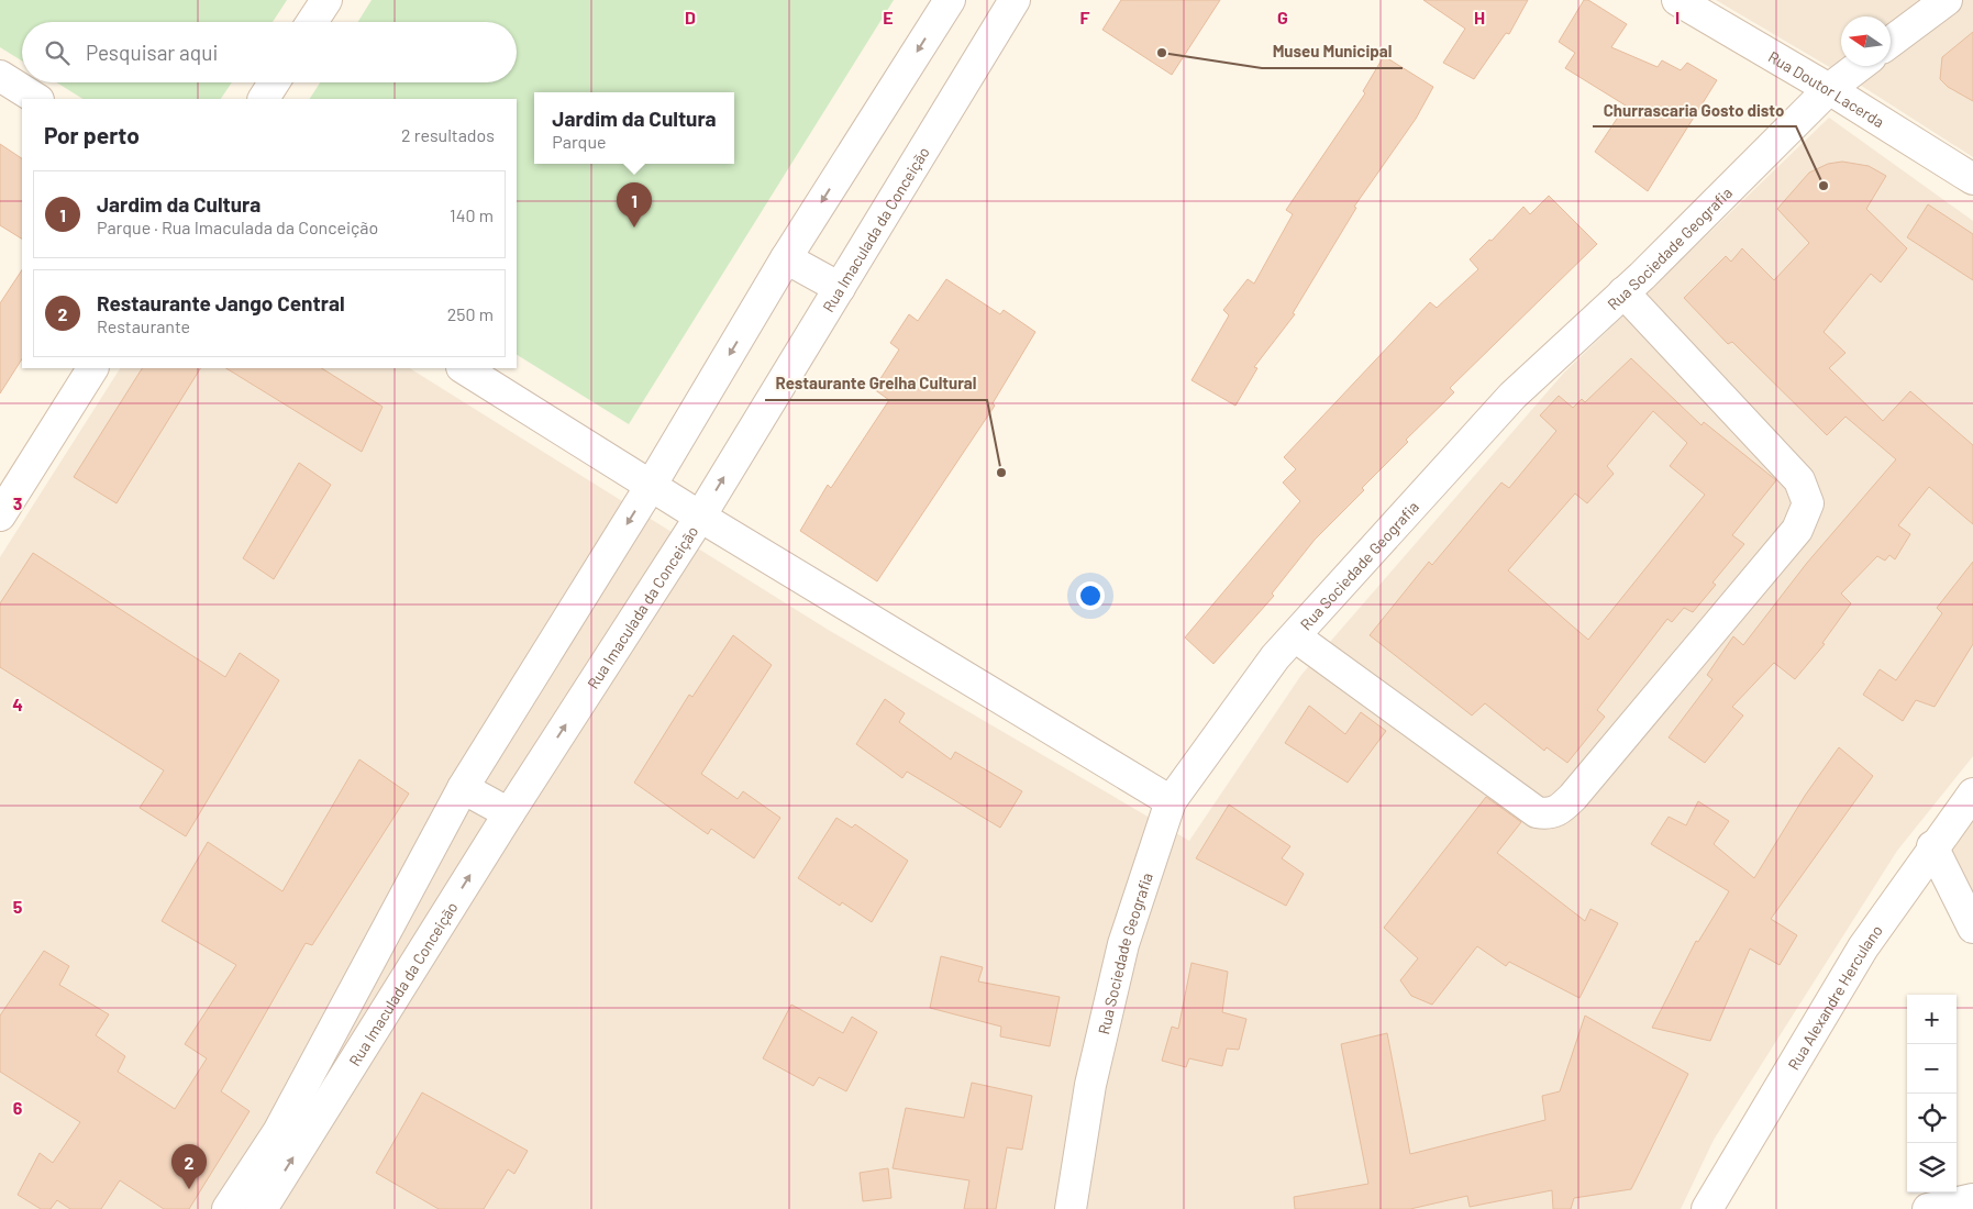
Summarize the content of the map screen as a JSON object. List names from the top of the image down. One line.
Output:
{"streets":{"street":["Rua Doutor Lacerda","Rua Imaculada da Conceição","Rua Sociedade Geografia","Rua Alexandre Herculano"]},"crossings":[["Rua Doutor Lacerda","Rua Sociedade Geografia"]],"places":["Museu Municipal","Churrascaria Gosto disto","Restaurante Grelha Cultural"],"north":"left","page":{"search":"Pesquisar aqui","popup":["Jardim da Cultura","Parque"],"heading":["Por perto","2 resultados"],"list":[{"mark":"1","name":"Jardim da Cultura","note":"Parque · Rua Imaculada da Conceição","value":"140 m"},{"mark":"2","name":"Restaurante Jango Central","note":"Restaurante","value":"250 m"}],"pins":["1","2"],"map_buttons":["+","−"]},"grid":{"columns":["D","E","F","G","H","I"],"rows":["3","4","5","6"]}}
